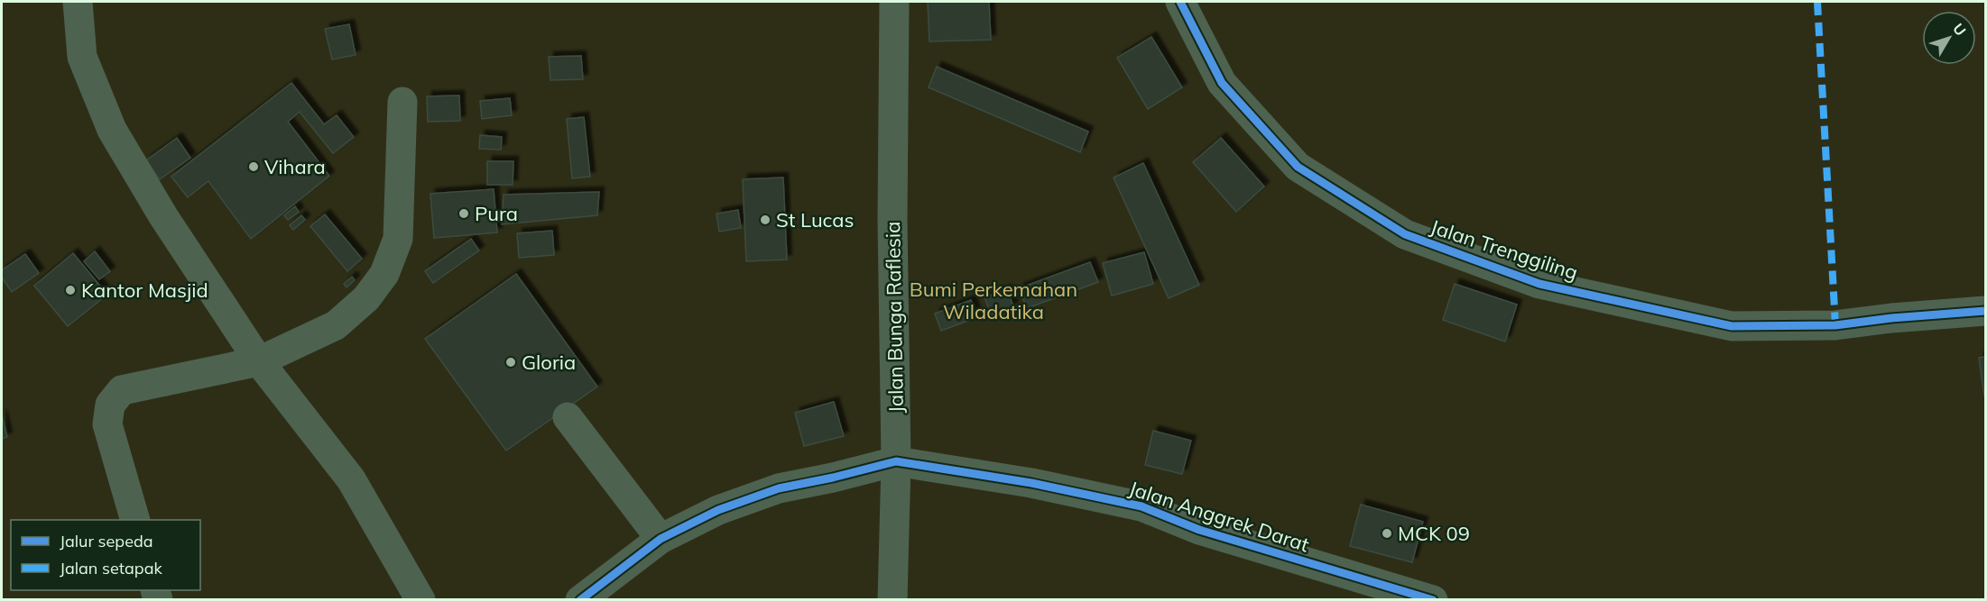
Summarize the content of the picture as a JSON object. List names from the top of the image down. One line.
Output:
{"streets":{"street":["Jalan Trenggiling","Jalan Bunga Raflesia","Jalan Anggrek Darat"]},"crossings":[["Jalan Bunga Raflesia","Jalan Anggrek Darat"]],"parks":["Bumi Perkemahan Wiladatika"],"places":["Vihara","Pura","St Lucas","Kantor Masjid","Gloria","MCK 09"],"legend":["Jalur sepeda","Jalan setapak"],"north":"top right"}
